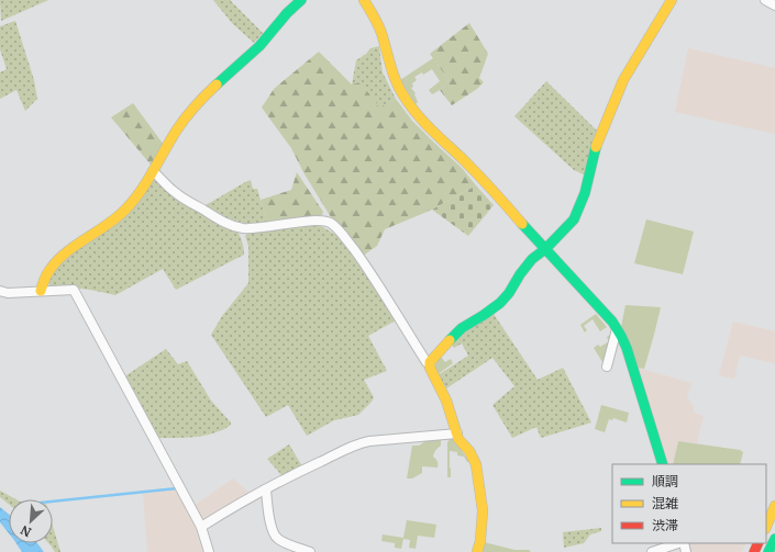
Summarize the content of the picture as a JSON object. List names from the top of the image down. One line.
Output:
{"legend":["順調","混雑","渋滞"],"north":"bottom left"}
